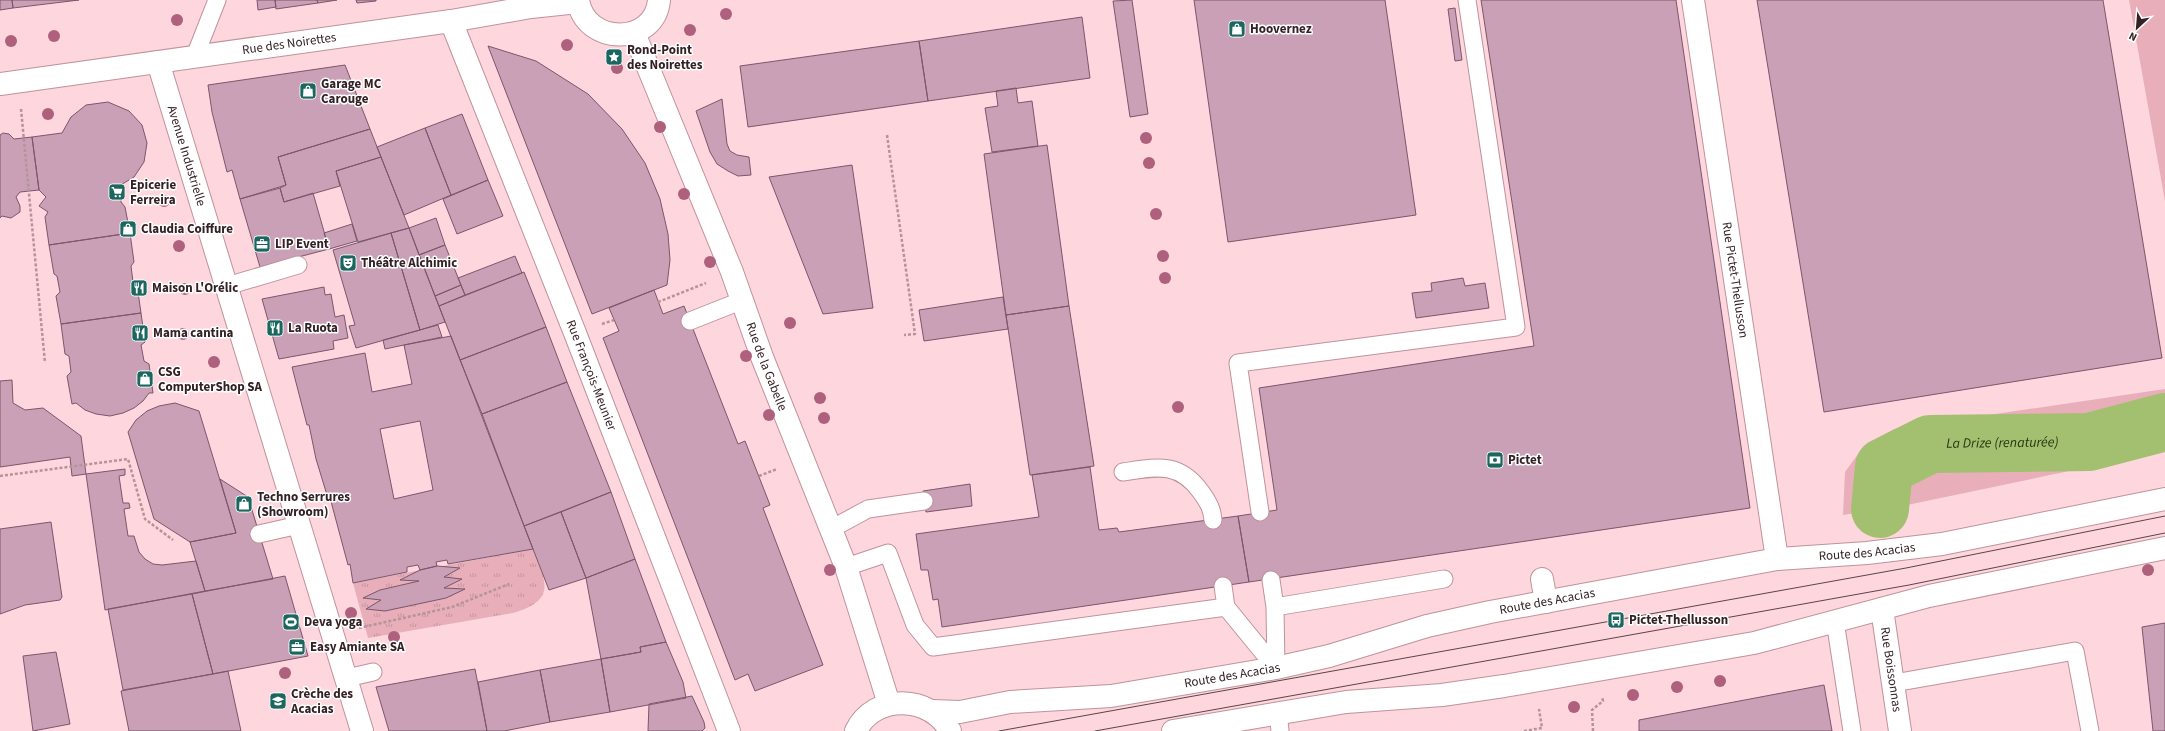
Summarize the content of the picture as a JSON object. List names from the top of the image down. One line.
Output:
{"streets":{"street":["Rue des Noirettes","Avenue Industrielle","Rue Pictet-Thellusson","Rue de la Gabelle","Rue François-Meunier","Route des Acacias","Rue Boissonnas"]},"crossings":[["Rue des Noirettes","Avenue Industrielle"],["Rue des Noirettes","Rue François-Meunier"],["Rue Pictet-Thellusson","Route des Acacias"]],"water":["La Drize (renaturée)"],"places":{"shop":["Hoovernez","Garage MC Carouge","Claudia Coiffure","CSG ComputerShop SA","Techno Serrures (Showroom)"],"place":["Rond-Point des Noirettes"],"supermarket":["Epicerie Ferreira"],"office":["LIP Event","Easy Amiante SA"],"theatre":["Théâtre Alchimic"],"restaurant":["Maison L'Orélic","La Ruota","Mama cantina"],"bank":["Pictet"],"bus stop":["Pictet-Thellusson"],"sports":["Deva yoga"],"school or university":["Crèche des Acacias"]},"north":"bottom left"}
